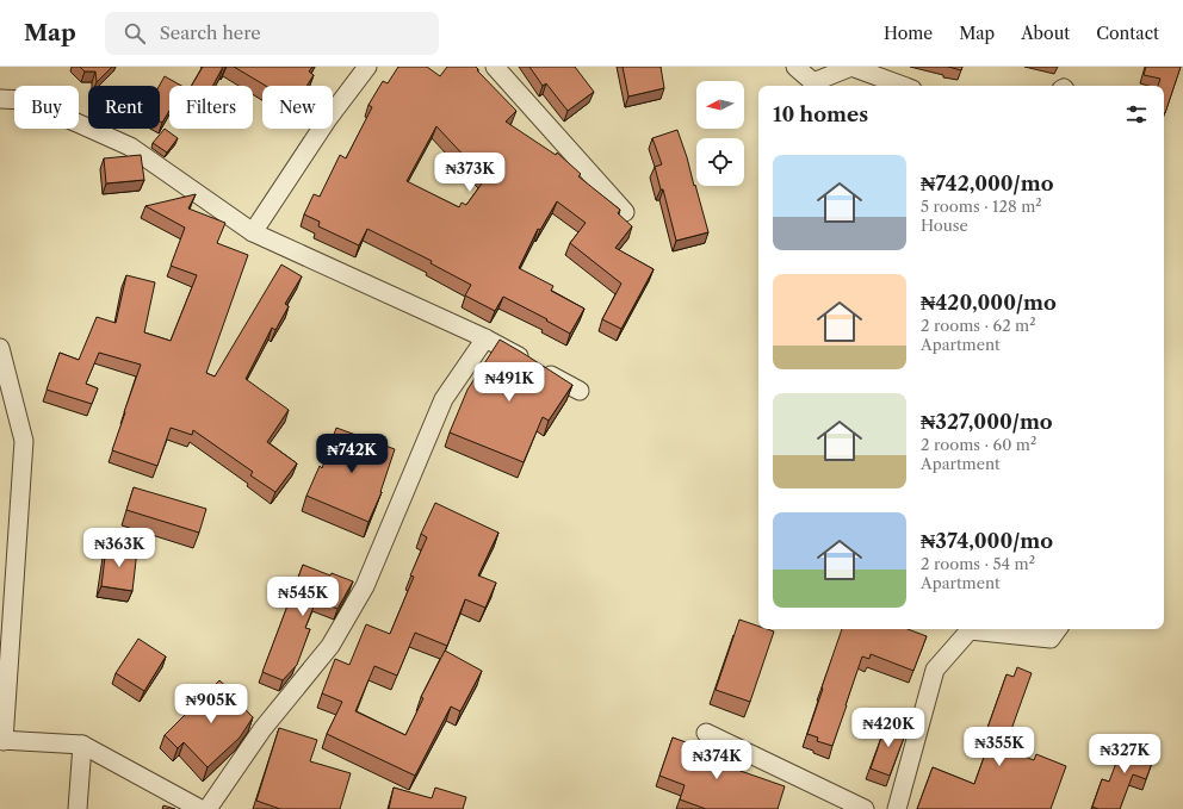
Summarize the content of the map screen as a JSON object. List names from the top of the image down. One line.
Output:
{"north":"left","page":{"header":"Map","search":"Search here","nav":["Home","Map","About","Contact"],"chip":["Buy","Rent","Filters","New"],"heading":"10 homes","list":[{"name":"₦742,000/mo","note":"5 rooms · 128 m² · House"},{"name":"₦420,000/mo","note":"2 rooms · 62 m² · Apartment"},{"name":"₦327,000/mo","note":"2 rooms · 60 m² · Apartment"},{"name":"₦374,000/mo","note":"2 rooms · 54 m² · Apartment"}],"price":["₦373K","₦491K","₦742K","₦363K","₦545K","₦905K","₦420K","₦355K","₦327K","₦374K"]}}
